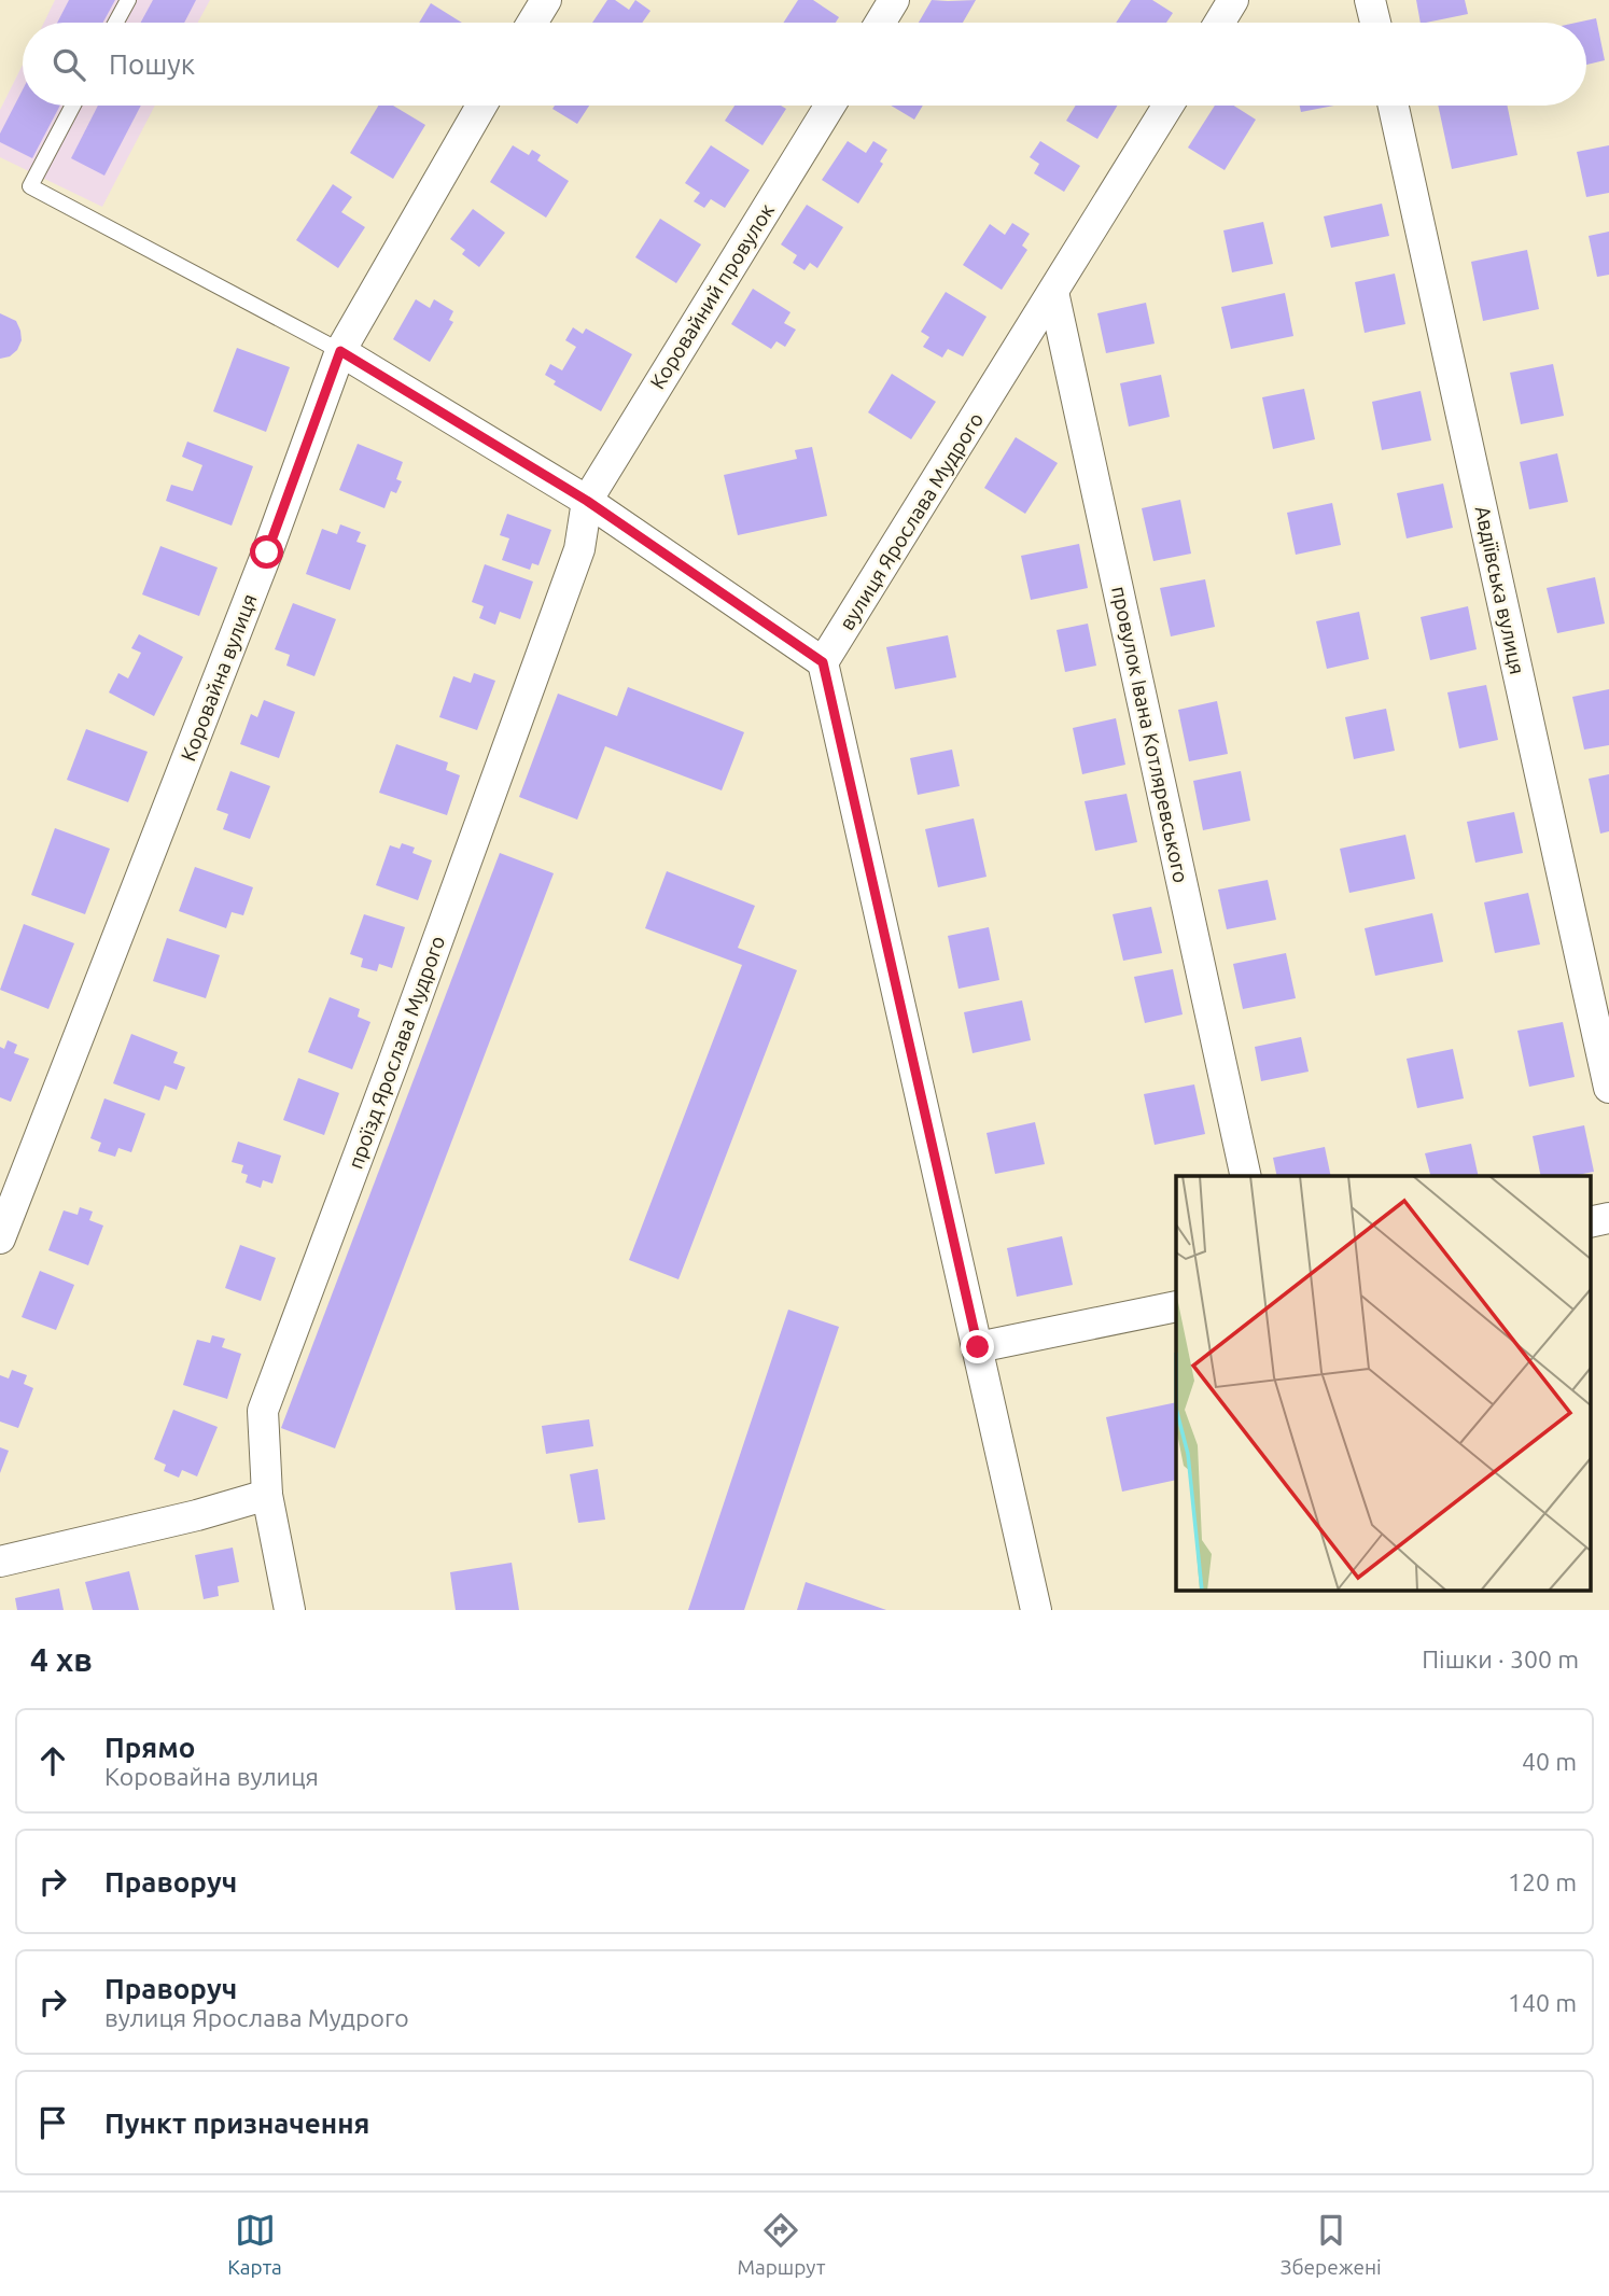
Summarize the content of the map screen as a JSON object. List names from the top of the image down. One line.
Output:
{"streets":{"street":["Коровайний провулок","вулиця Ярослава Мудрого","Авдіївська вулиця","Коровайна вулиця","провулок Івана Котляревського","проїзд Ярослава Мудрого"]},"crossings":[["Коровайний провулок","проїзд Ярослава Мудрого"],["вулиця Ярослава Мудрого","провулок Івана Котляревського"]],"page":{"search":"Пошук","heading":["4 хв","Пішки · 300 m"],"list":[["Прямо","Коровайна вулиця","40 m"],["Праворуч","120 m"],["Праворуч","вулиця Ярослава Мудрого","140 m"],"Пункт призначення"],"nav":["Карта","Маршрут","Збережені"]}}
